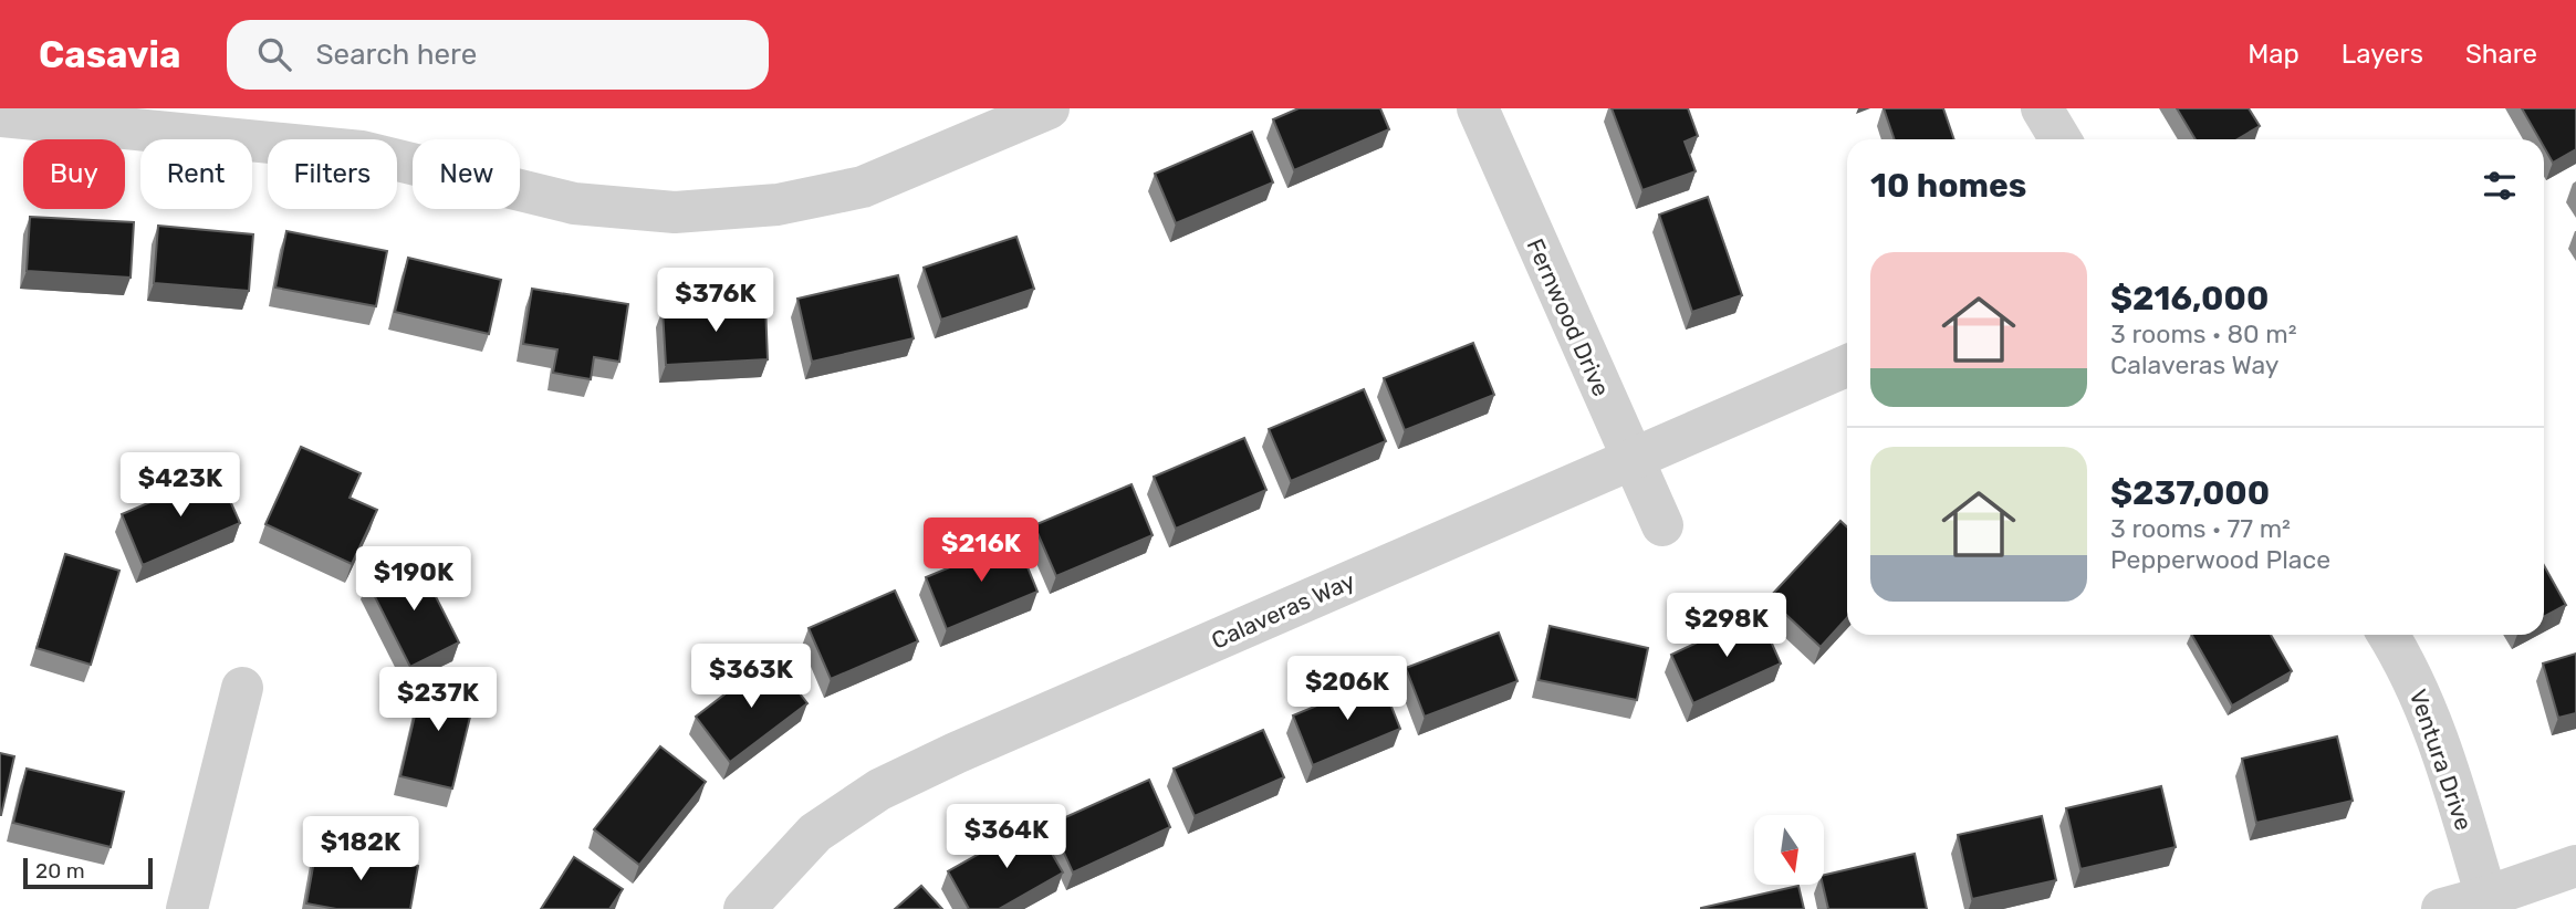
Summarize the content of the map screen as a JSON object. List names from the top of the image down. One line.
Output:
{"streets":{"street":["Fernwood Drive","Calaveras Way","Ventura Drive"]},"crossings":[["Fernwood Drive","Calaveras Way"]],"scale_bar":"20 m","north":"bottom","page":{"header":"Casavia","search":"Search here","nav":["Map","Layers","Share"],"chip":["Buy","Rent","Filters","New"],"heading":"10 homes","list":[{"name":"$216,000","note":"3 rooms · 80 m² · Calaveras Way"},{"name":"$237,000","note":"3 rooms · 77 m² · Pepperwood Place"}],"price":["$376K","$423K","$216K","$190K","$298K","$363K","$206K","$237K","$364K","$182K"],"scale":"20 m"}}
